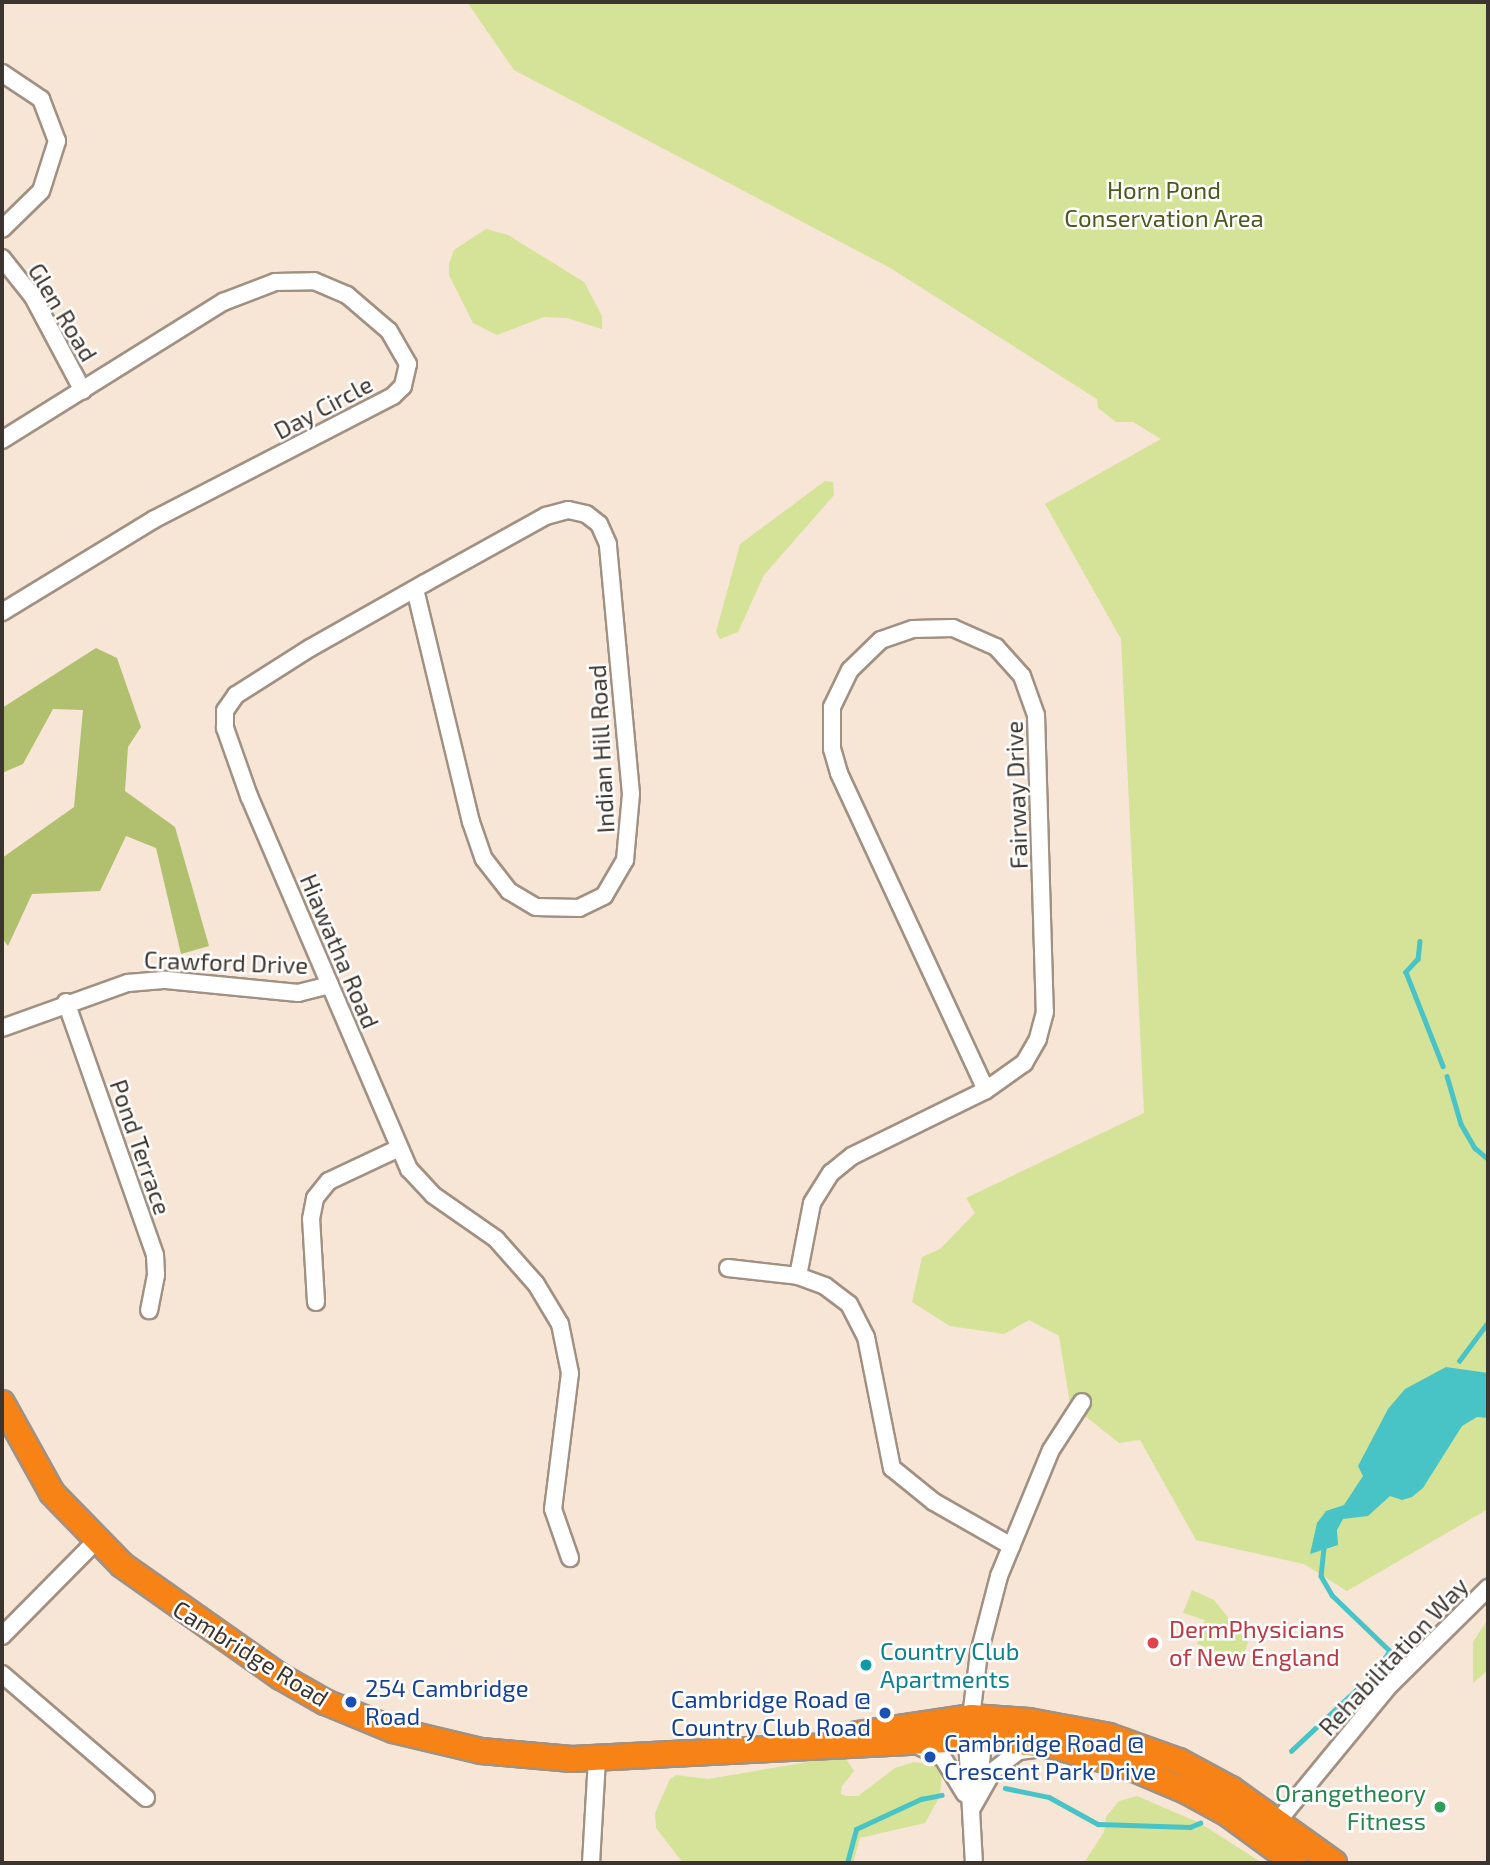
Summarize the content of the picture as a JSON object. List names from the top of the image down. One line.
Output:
{"streets":{"highway":["Cambridge Road"],"street":["Glen Road","Day Circle","Indian Hill Road","Fairway Drive","Hiawatha Road","Crawford Drive","Pond Terrace","Rehabilitation Way"]},"crossings":[["Glen Road","Day Circle"],["Indian Hill Road","Hiawatha Road"],["Hiawatha Road","Crawford Drive"],["Crawford Drive","Pond Terrace"],["Cambridge Road","Rehabilitation Way"]],"parks":["Horn Pond Conservation Area"],"places":["DermPhysicians of New England","Country Club Apartments","254 Cambridge Road","Cambridge Road @ Country Club Road","Cambridge Road @ Crescent Park Drive","Orangetheory Fitness"]}
